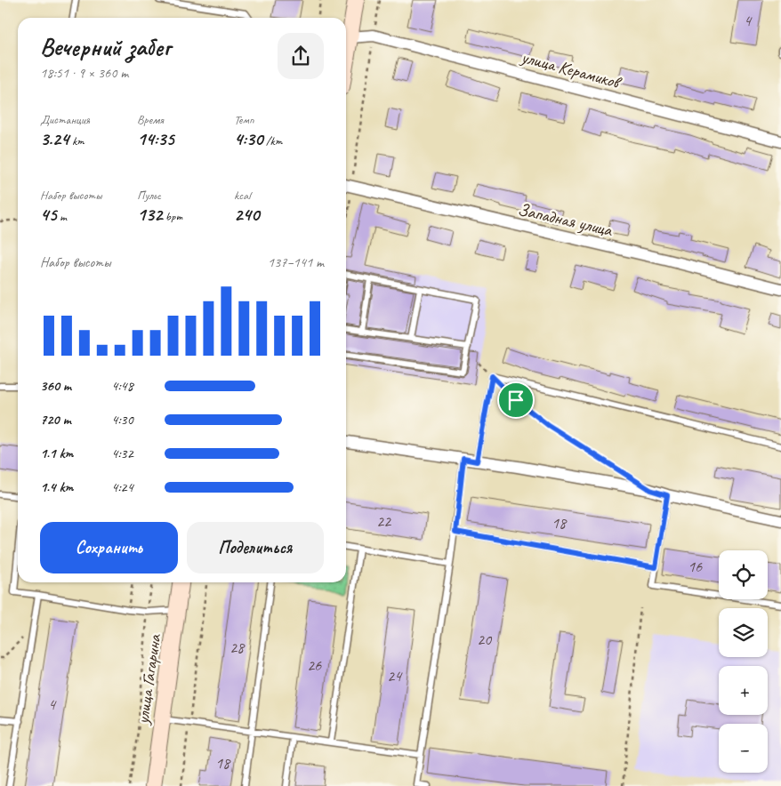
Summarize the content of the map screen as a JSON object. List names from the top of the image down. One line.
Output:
{"streets":{"main road":["улица Гагарина"],"street":["улица Керамиков","Западная улица"]},"house_numbers":["4","22","18","16","20","28","26","24","4","18"],"page":{"heading":["Вечерний забег","18:51 · 9 × 360 m"],"stats":[["Дистанция","3.24 km"],["Время","14:35"],["Темп","4:30 /km"],["Набор высоты","45 m"],["Пульс","132 bpm"],["kcal","240"]],"chart":["Набор высоты","137–141 m"],"list":[{"name":"360 m","note":"4:48"},{"name":"720 m","note":"4:30"},{"name":"1.1 km","note":"4:32"},{"name":"1.4 km","note":"4:24"}],"buttons":["Сохранить","Поделиться"],"map_buttons":["+","−"]}}
